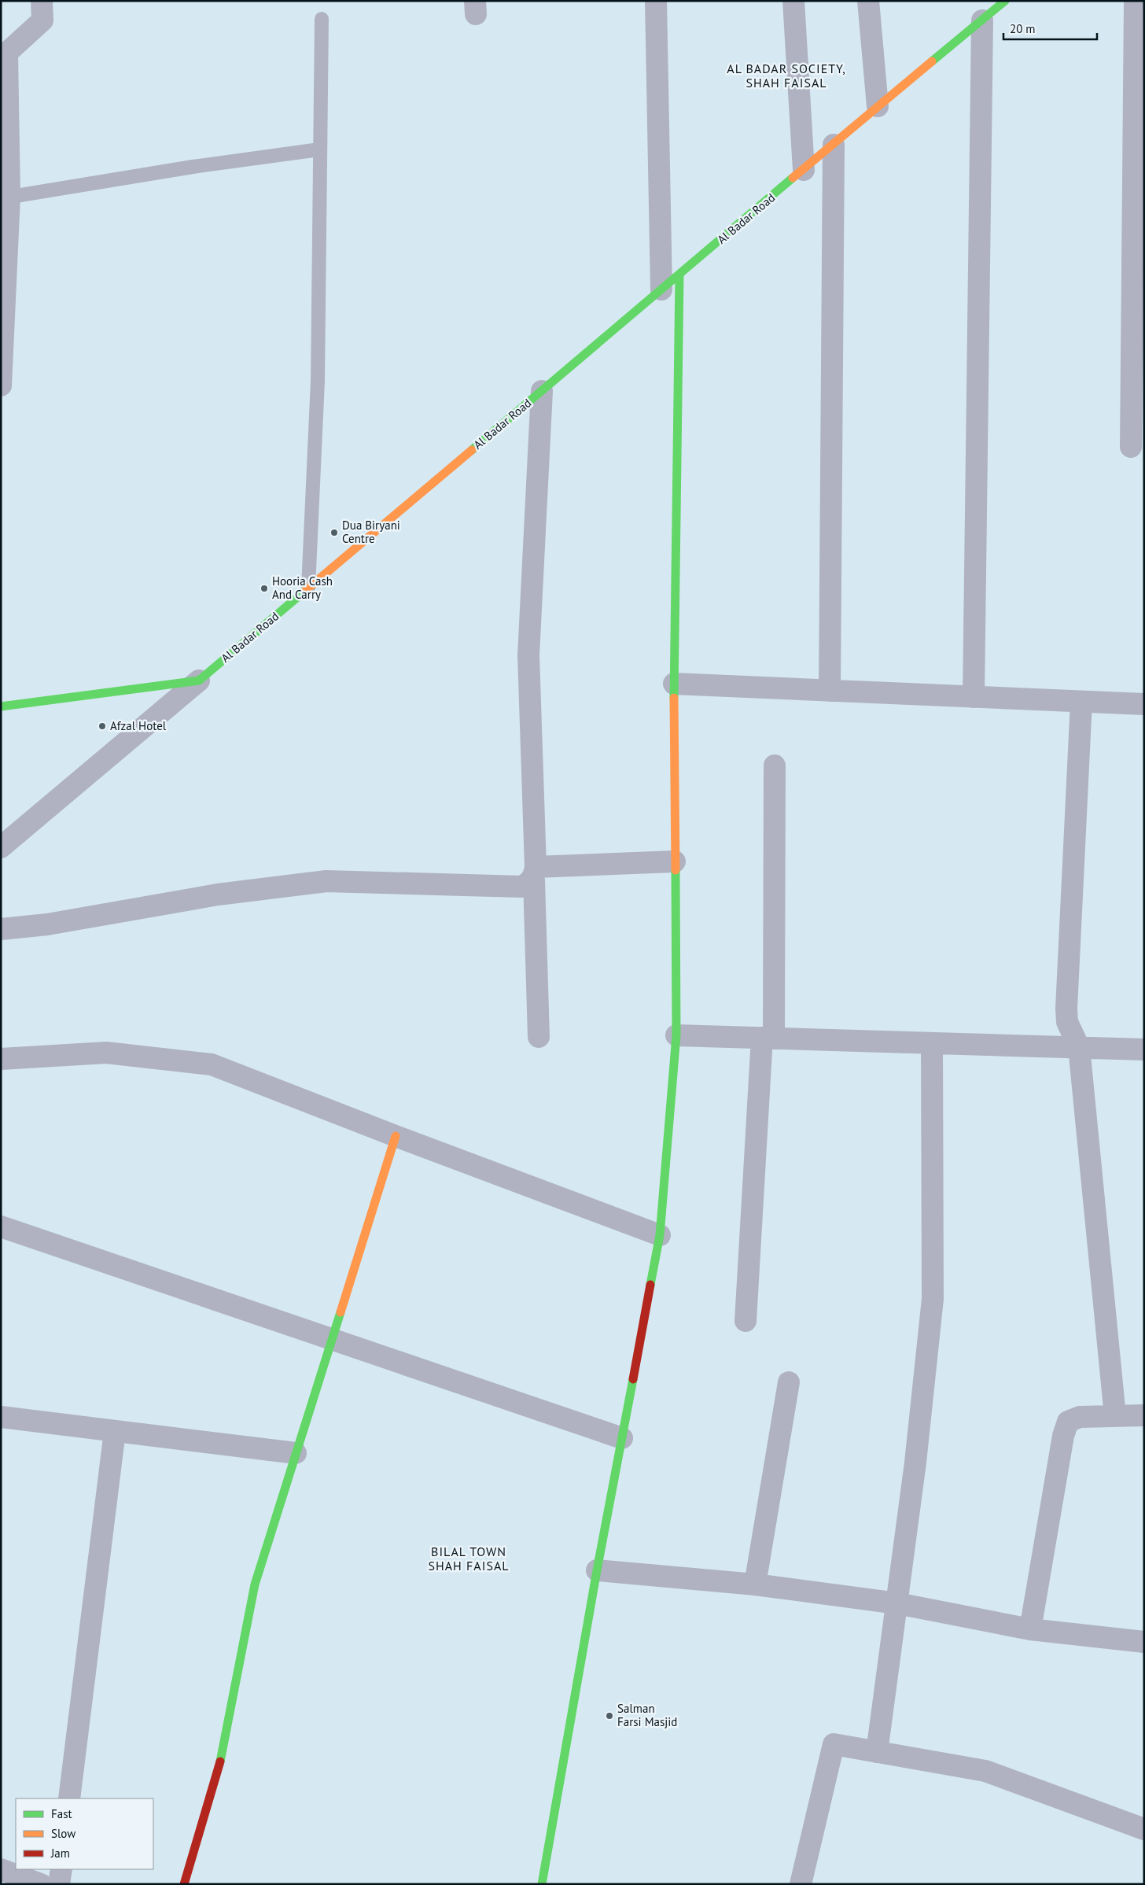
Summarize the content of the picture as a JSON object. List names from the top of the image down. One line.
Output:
{"streets":{"street":["Al Badar Road"]},"districts":["AL BADAR SOCIETY, SHAH FAISAL","BILAL TOWN SHAH FAISAL"],"places":["Dua Biryani Centre","Hooria Cash And Carry","Afzal Hotel","Salman Farsi Masjid"],"legend":["Fast","Slow","Jam"],"scale_bar":"20 m"}
